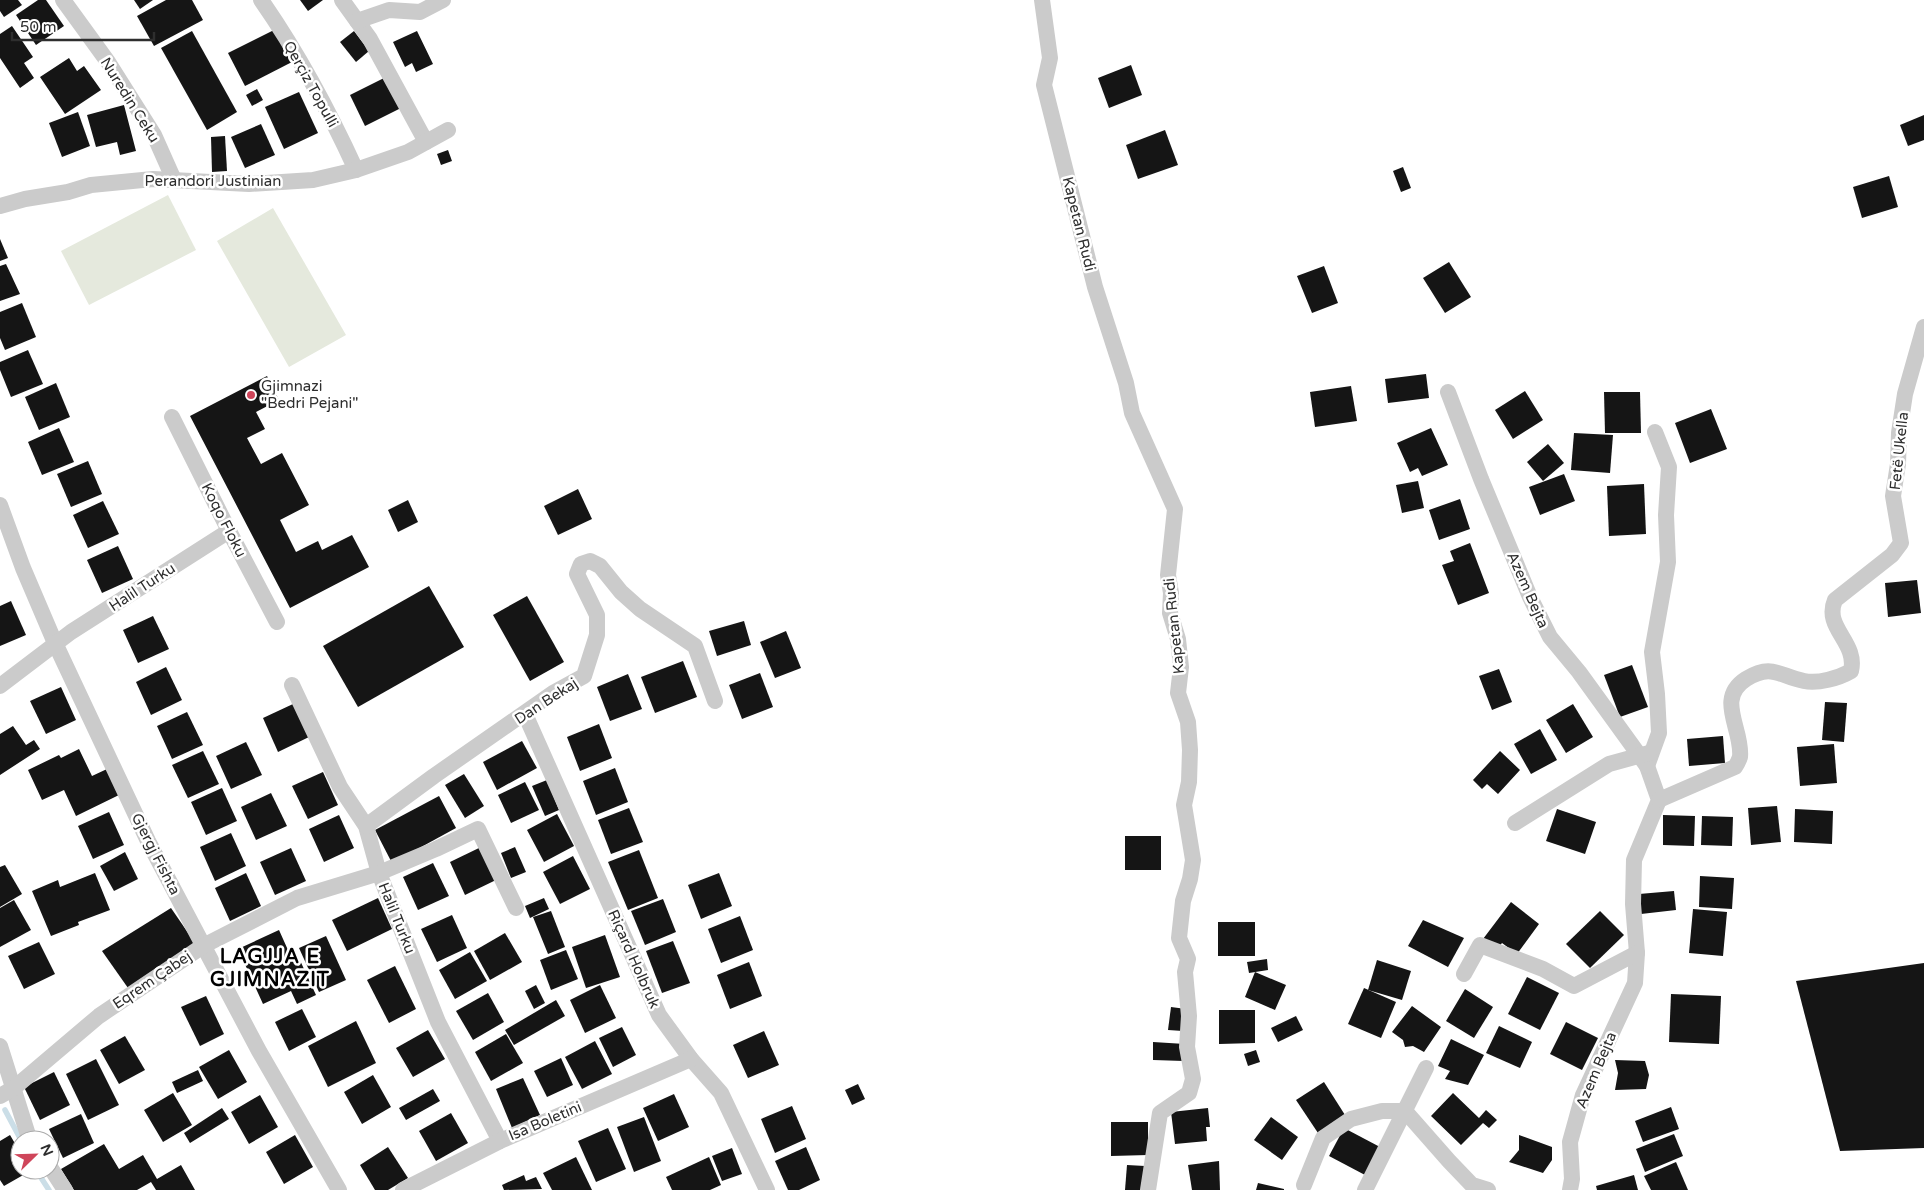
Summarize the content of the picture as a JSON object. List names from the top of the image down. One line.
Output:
{"streets":{"street":["Qerçiz Topulli","Nuredin Ceku","Perandori Justinian","Kapetan Rudi","Fetë Ukella","Koqo Floku","Halil Turku","Azem Bejta","Dan Bekaj","Gjergj Fishta","Riçard Holbruk","Eqrem Çabej","Isa Boletini"]},"crossings":[["Qerçiz Topulli","Perandori Justinian"],["Nuredin Ceku","Perandori Justinian"],["Fetë Ukella","Azem Bejta"],["Koqo Floku","Halil Turku"],["Halil Turku","Gjergj Fishta"],["Halil Turku","Eqrem Çabej"],["Halil Turku","Isa Boletini"],["Dan Bekaj","Riçard Holbruk"],["Gjergj Fishta","Eqrem Çabej"],["Riçard Holbruk","Isa Boletini"]],"districts":["LAGJJA E GJIMNAZIT"],"places":["Gjimnazi \"Bedri Pejani\""],"scale_bar":"50 m","north":"top right"}
